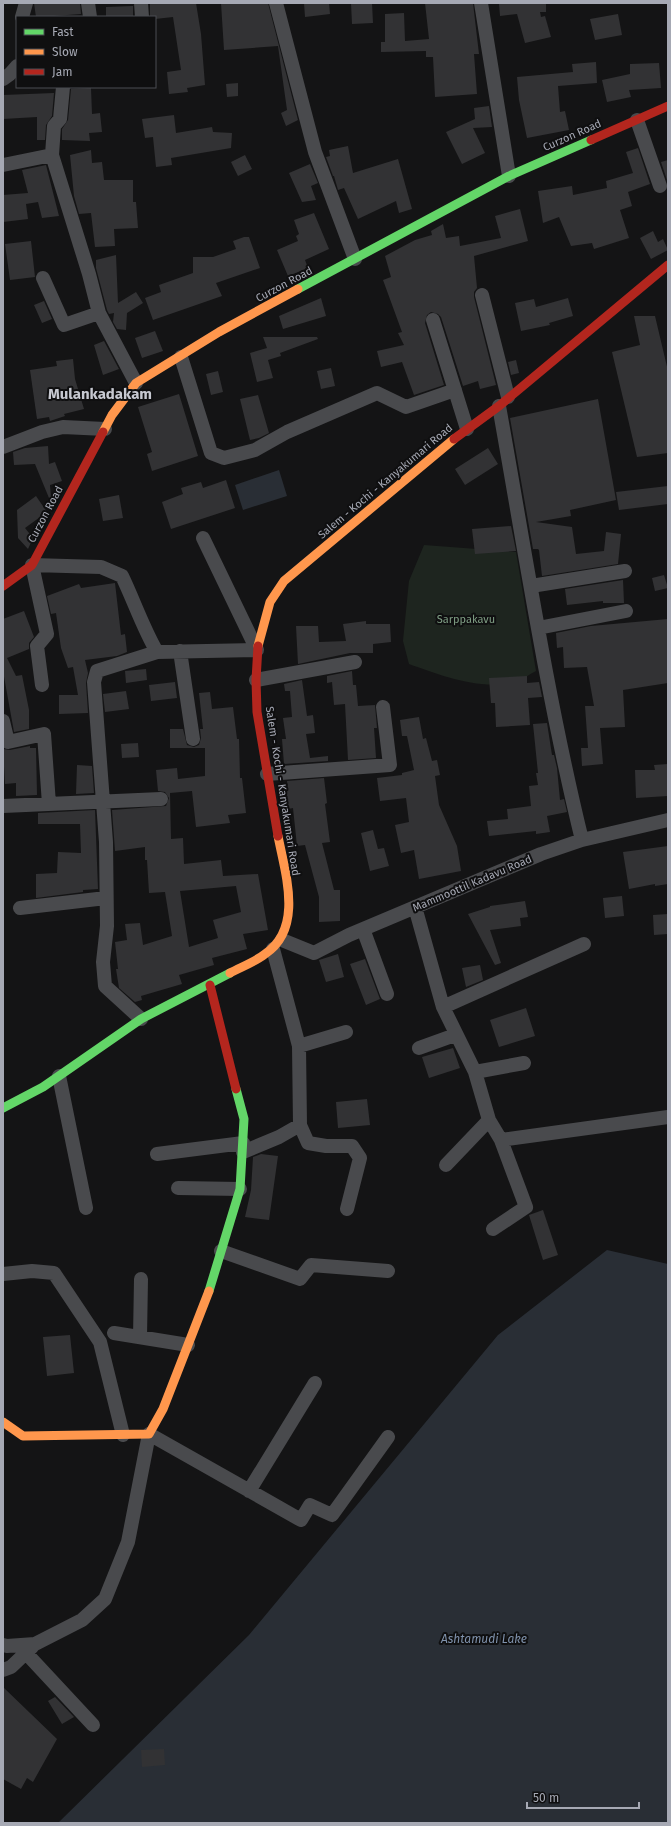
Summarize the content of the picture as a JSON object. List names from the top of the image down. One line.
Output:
{"streets":{"main road":["Curzon Road","Salem - Kochi - Kanyakumari Road"],"street":["Mammoottil Kadavu Road"]},"crossings":[["Salem - Kochi - Kanyakumari Road","Mammoottil Kadavu Road"]],"districts":["Mulankadakam"],"water":["Ashtamudi Lake"],"parks":["Sarppakavu"],"legend":["Fast","Slow","Jam"],"scale_bar":"50 m"}
